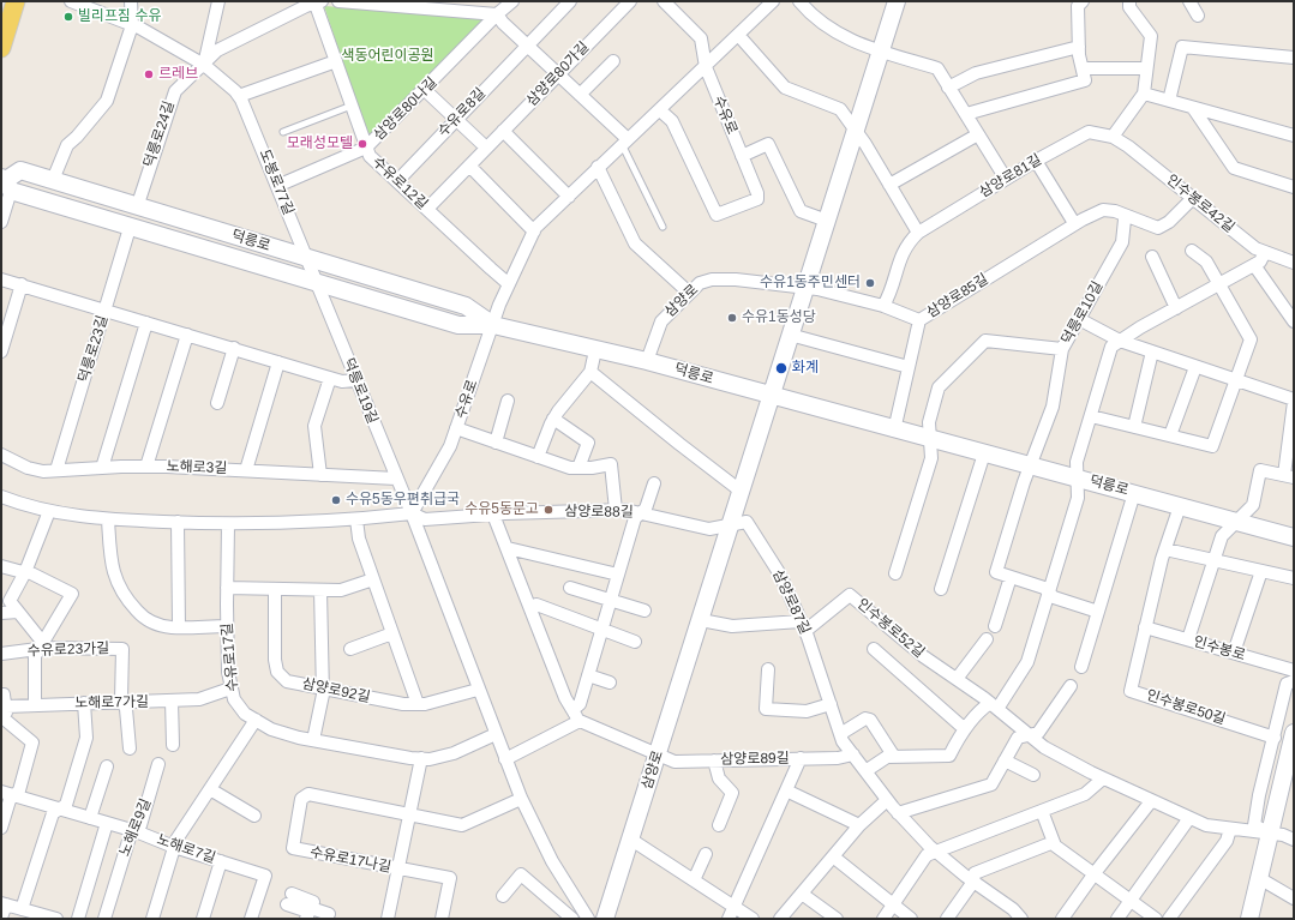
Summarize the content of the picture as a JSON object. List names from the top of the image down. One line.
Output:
{"streets":{"main road":["덕릉로","삼양로"],"street":["삼양로80가길","삼양로80나길","수유로8길","수유로","덕릉로24길","삼양로81길","도봉로77길","수유로12길","인수봉로42길","삼양로85길","덕릉로10길","덕릉로23길","덕릉로19길","노해로3길","삼양로88길","삼양로87길","인수봉로52길","인수봉로","수유로23가길","수유로17길","삼양로92길","노해로7가길","인수봉로50길","삼양로89길","노해로9길","노해로7길","수유로17나길"]},"crossings":[["삼양로80가길","수유로12길"],["삼양로80나길","도봉로77길"],["삼양로80나길","수유로12길"],["수유로8길","수유로12길"],["수유로","수유로12길"],["수유로","덕릉로"],["수유로","덕릉로19길"],["수유로","삼양로88길"],["덕릉로24길","도봉로77길"],["덕릉로24길","수유로12길"],["덕릉로24길","덕릉로"],["삼양로81길","인수봉로42길"],["삼양로81길","삼양로85길"],["도봉로77길","덕릉로"],["도봉로77길","덕릉로19길"],["인수봉로42길","삼양로85길"],["덕릉로","삼양로"],["덕릉로","덕릉로10길"],["덕릉로","덕릉로23길"],["덕릉로","덕릉로19길"],["삼양로85길","삼양로"],["삼양로","삼양로88길"],["삼양로","삼양로87길"],["삼양로","삼양로89길"],["덕릉로23길","노해로3길"],["덕릉로19길","노해로3길"],["덕릉로19길","삼양로88길"],["삼양로88길","삼양로87길"],["삼양로87길","인수봉로52길"],["삼양로87길","삼양로89길"],["인수봉로","인수봉로50길"],["수유로23가길","노해로7가길"],["수유로17길","노해로7가길"],["수유로17길","수유로17나길"],["노해로9길","노해로7길"]],"parks":["색동어린이공원"],"places":["빌리프짐 수유","르레브","모래성모텔","수유1동주민센터","수유1동성당","화계","수유5동우편취급국","수유5동문고"]}
